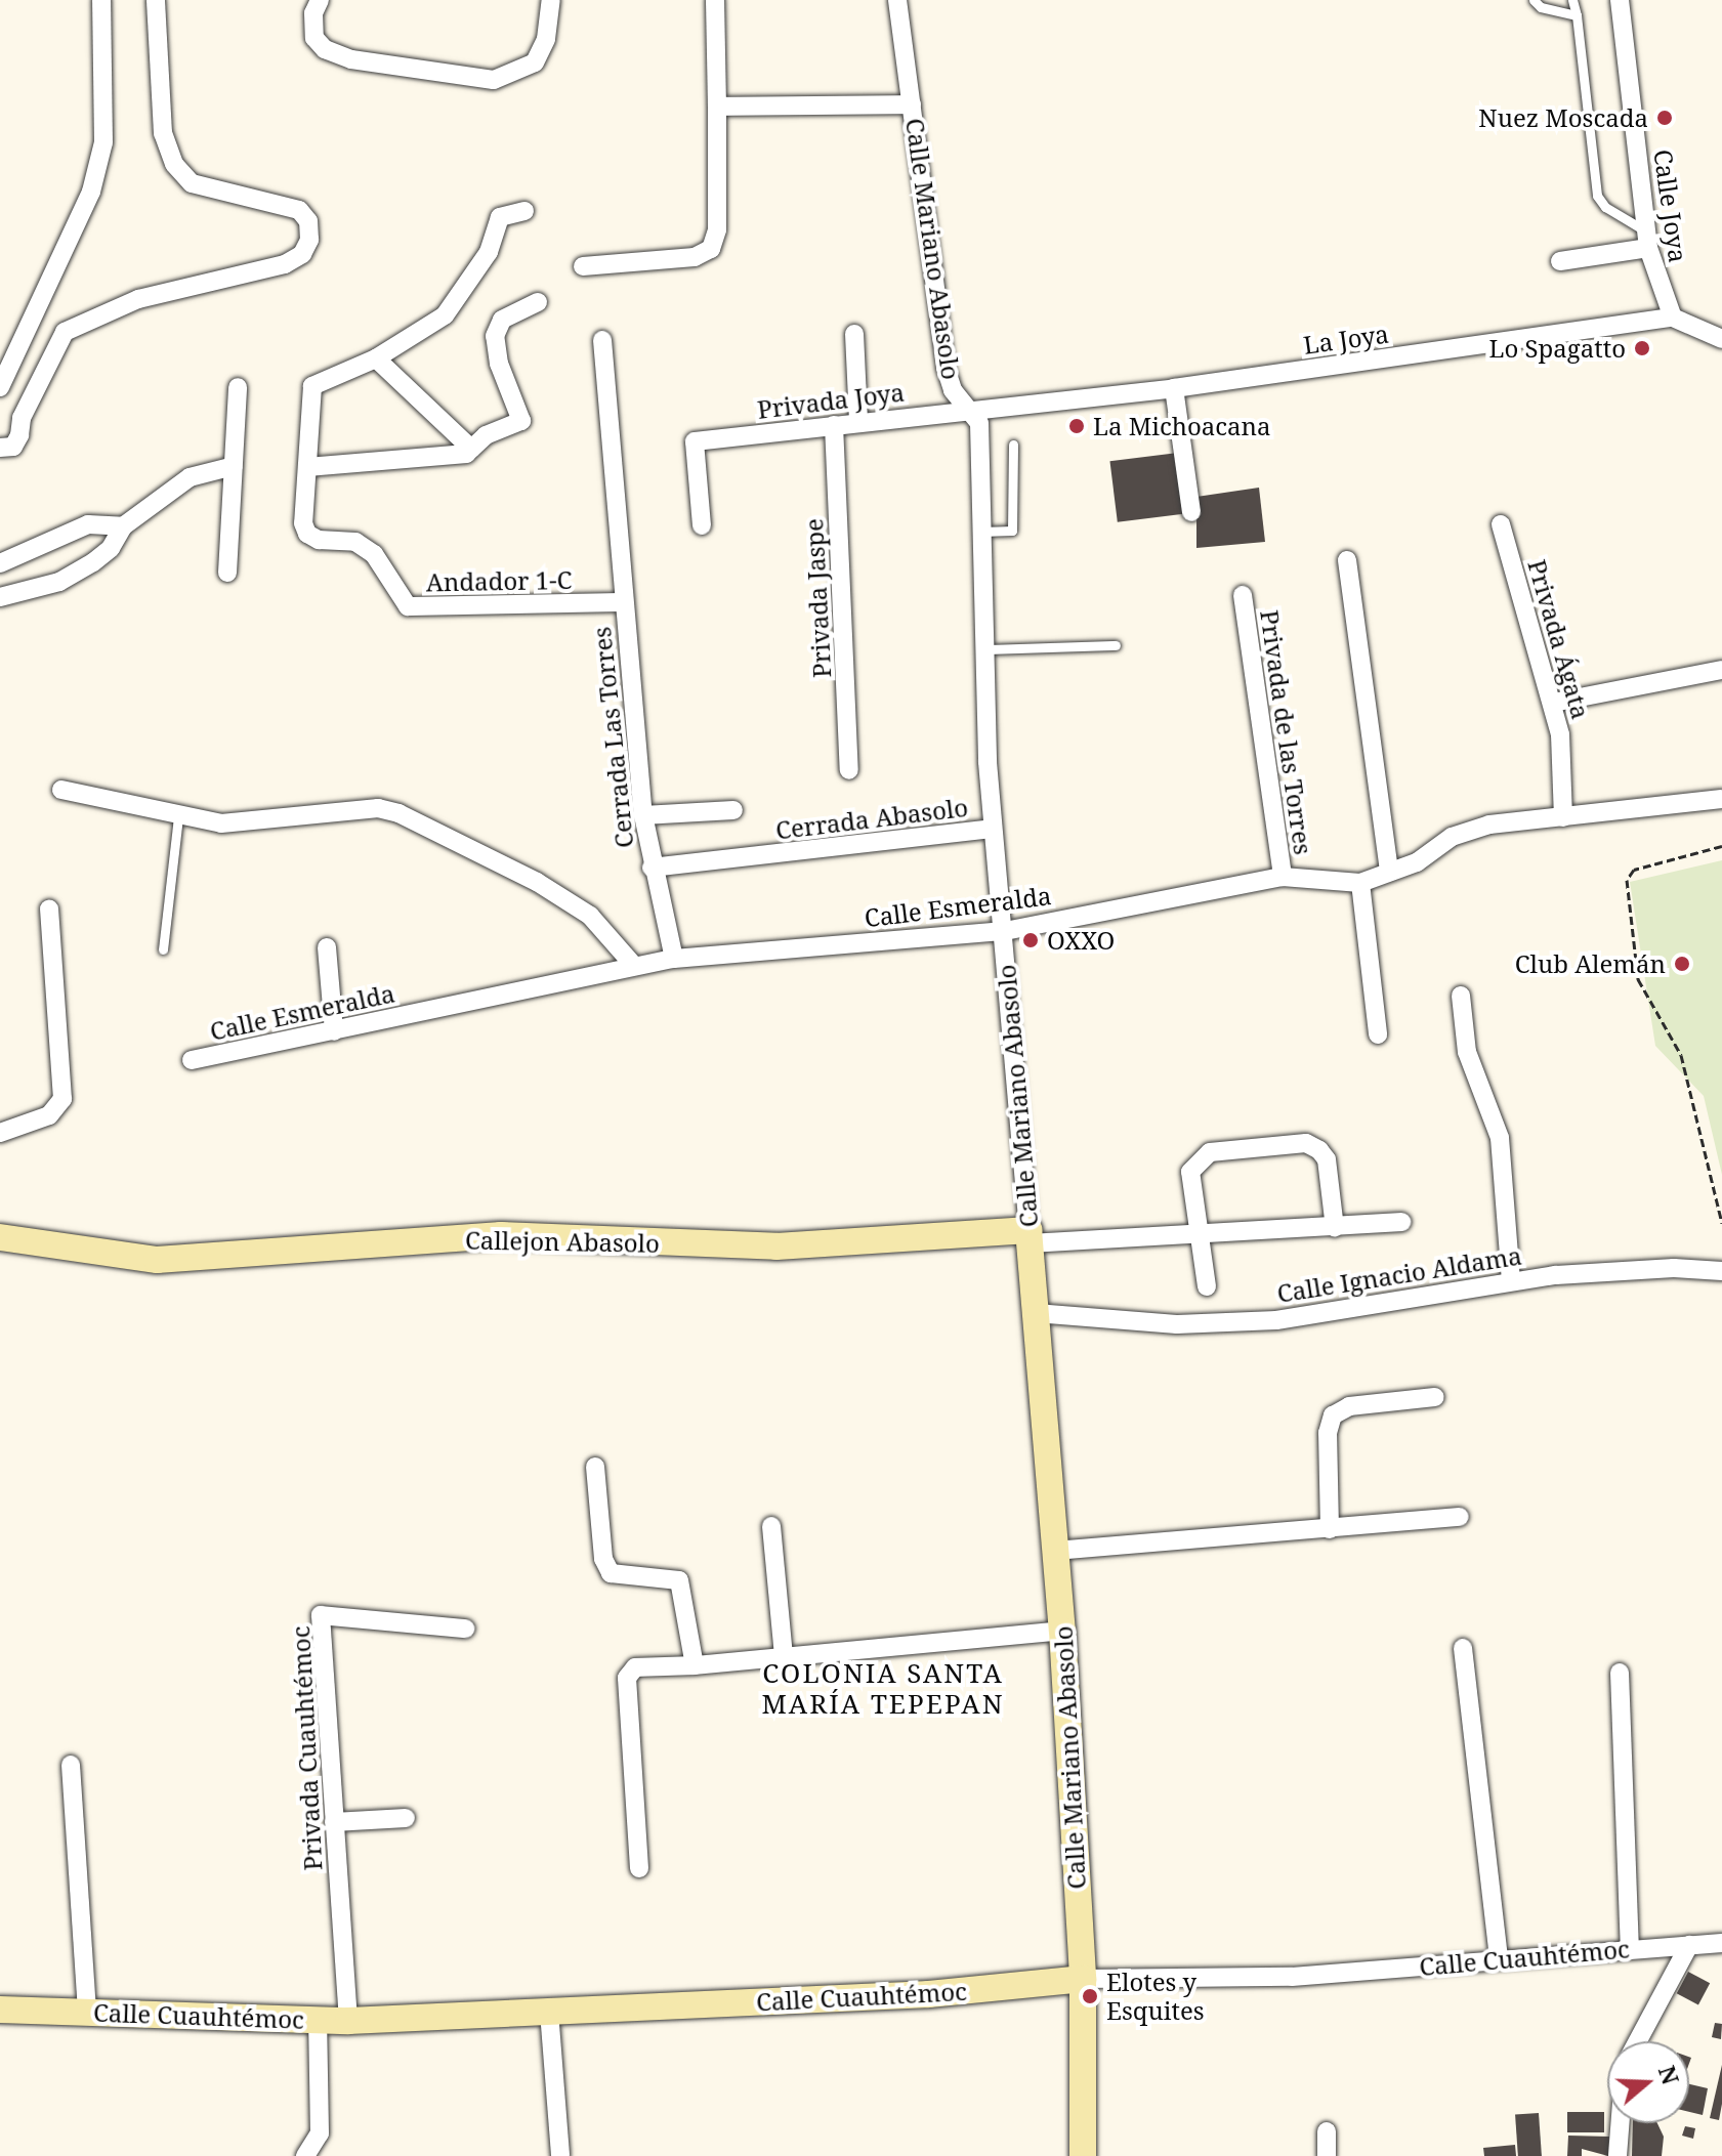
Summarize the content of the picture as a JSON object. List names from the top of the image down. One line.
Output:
{"streets":{"street":["Calle Joya","Calle Mariano Abasolo","La Joya","Privada Joya","Andador 1-C","Privada Jaspe","Privada Ágata","Privada de las Torres","Cerrada Las Torres","Cerrada Abasolo","Calle Esmeralda","Callejon Abasolo","Calle Ignacio Aldama","Privada Cuauhtémoc","Calle Cuauhtémoc"]},"crossings":[["Calle Joya","La Joya"],["Calle Mariano Abasolo","La Joya"],["Calle Mariano Abasolo","Privada Joya"],["Calle Mariano Abasolo","Cerrada Abasolo"],["Calle Mariano Abasolo","Calle Esmeralda"],["Calle Mariano Abasolo","Callejon Abasolo"],["Calle Mariano Abasolo","Calle Ignacio Aldama"],["Calle Mariano Abasolo","Calle Cuauhtémoc"],["La Joya","Privada Joya"],["Privada Joya","Privada Jaspe"],["Andador 1-C","Cerrada Las Torres"],["Privada Ágata","Calle Esmeralda"],["Privada de las Torres","Calle Esmeralda"],["Cerrada Las Torres","Cerrada Abasolo"],["Cerrada Las Torres","Calle Esmeralda"],["Privada Cuauhtémoc","Calle Cuauhtémoc"]],"districts":["COLONIA SANTA MARÍA TEPEPAN"],"places":["Nuez Moscada","Lo Spagatto","La Michoacana","OXXO","Club Alemán","Elotes y Esquites"],"north":"right"}
